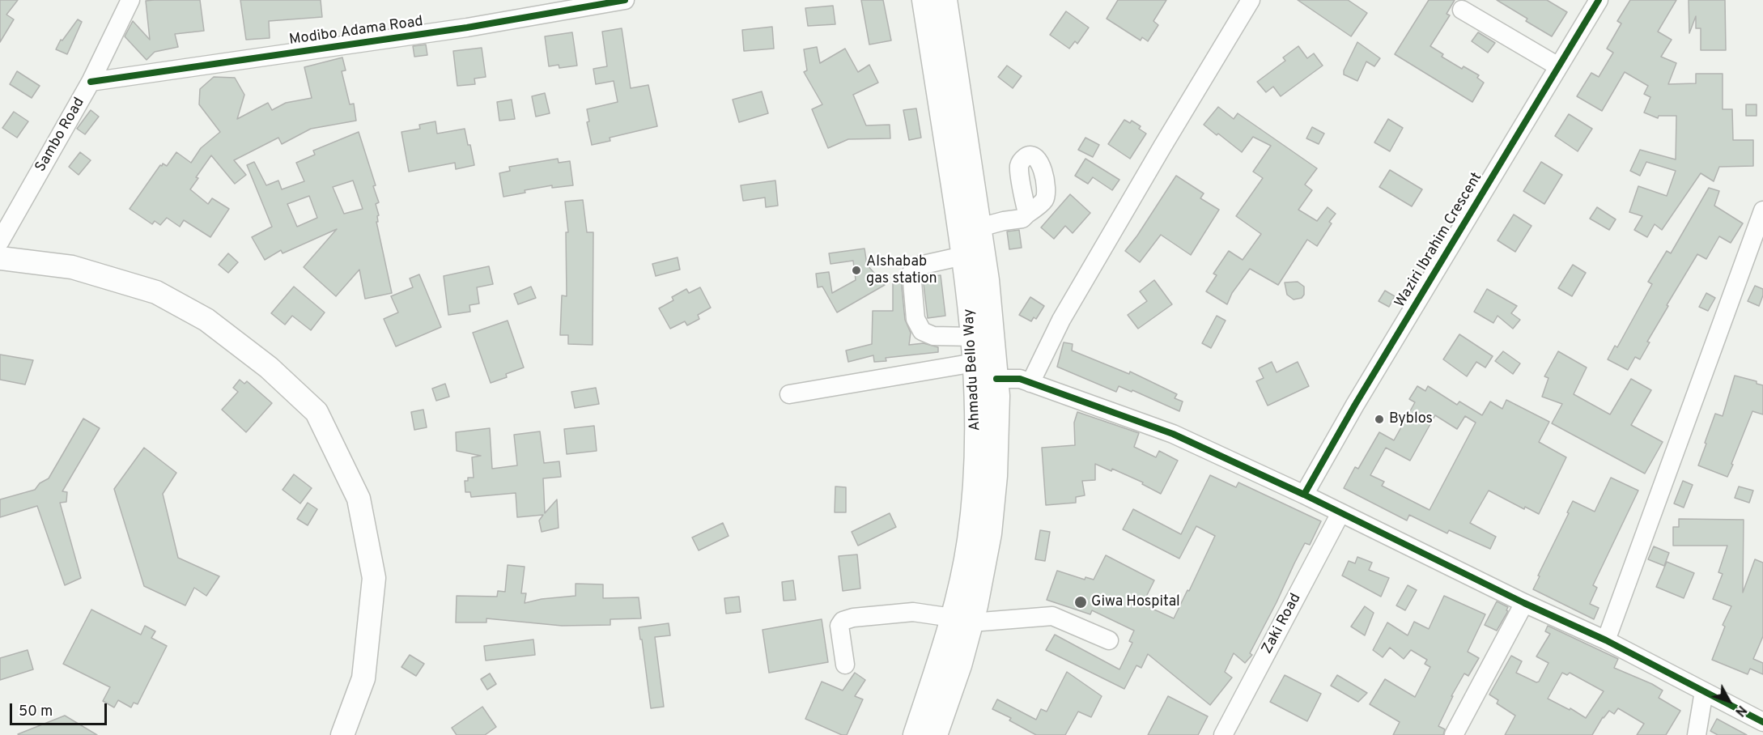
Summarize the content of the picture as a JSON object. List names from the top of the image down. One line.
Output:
{"streets":{"main road":["Ahmadu Bello Way"],"street":["Modibo Adama Road","Sambo Road","Waziri Ibrahim Crescent","Zaki Road"]},"crossings":[["Modibo Adama Road","Sambo Road"]],"places":["Alshabab gas station","Byblos","Giwa Hospital"],"scale_bar":"50 m","north":"bottom right"}
